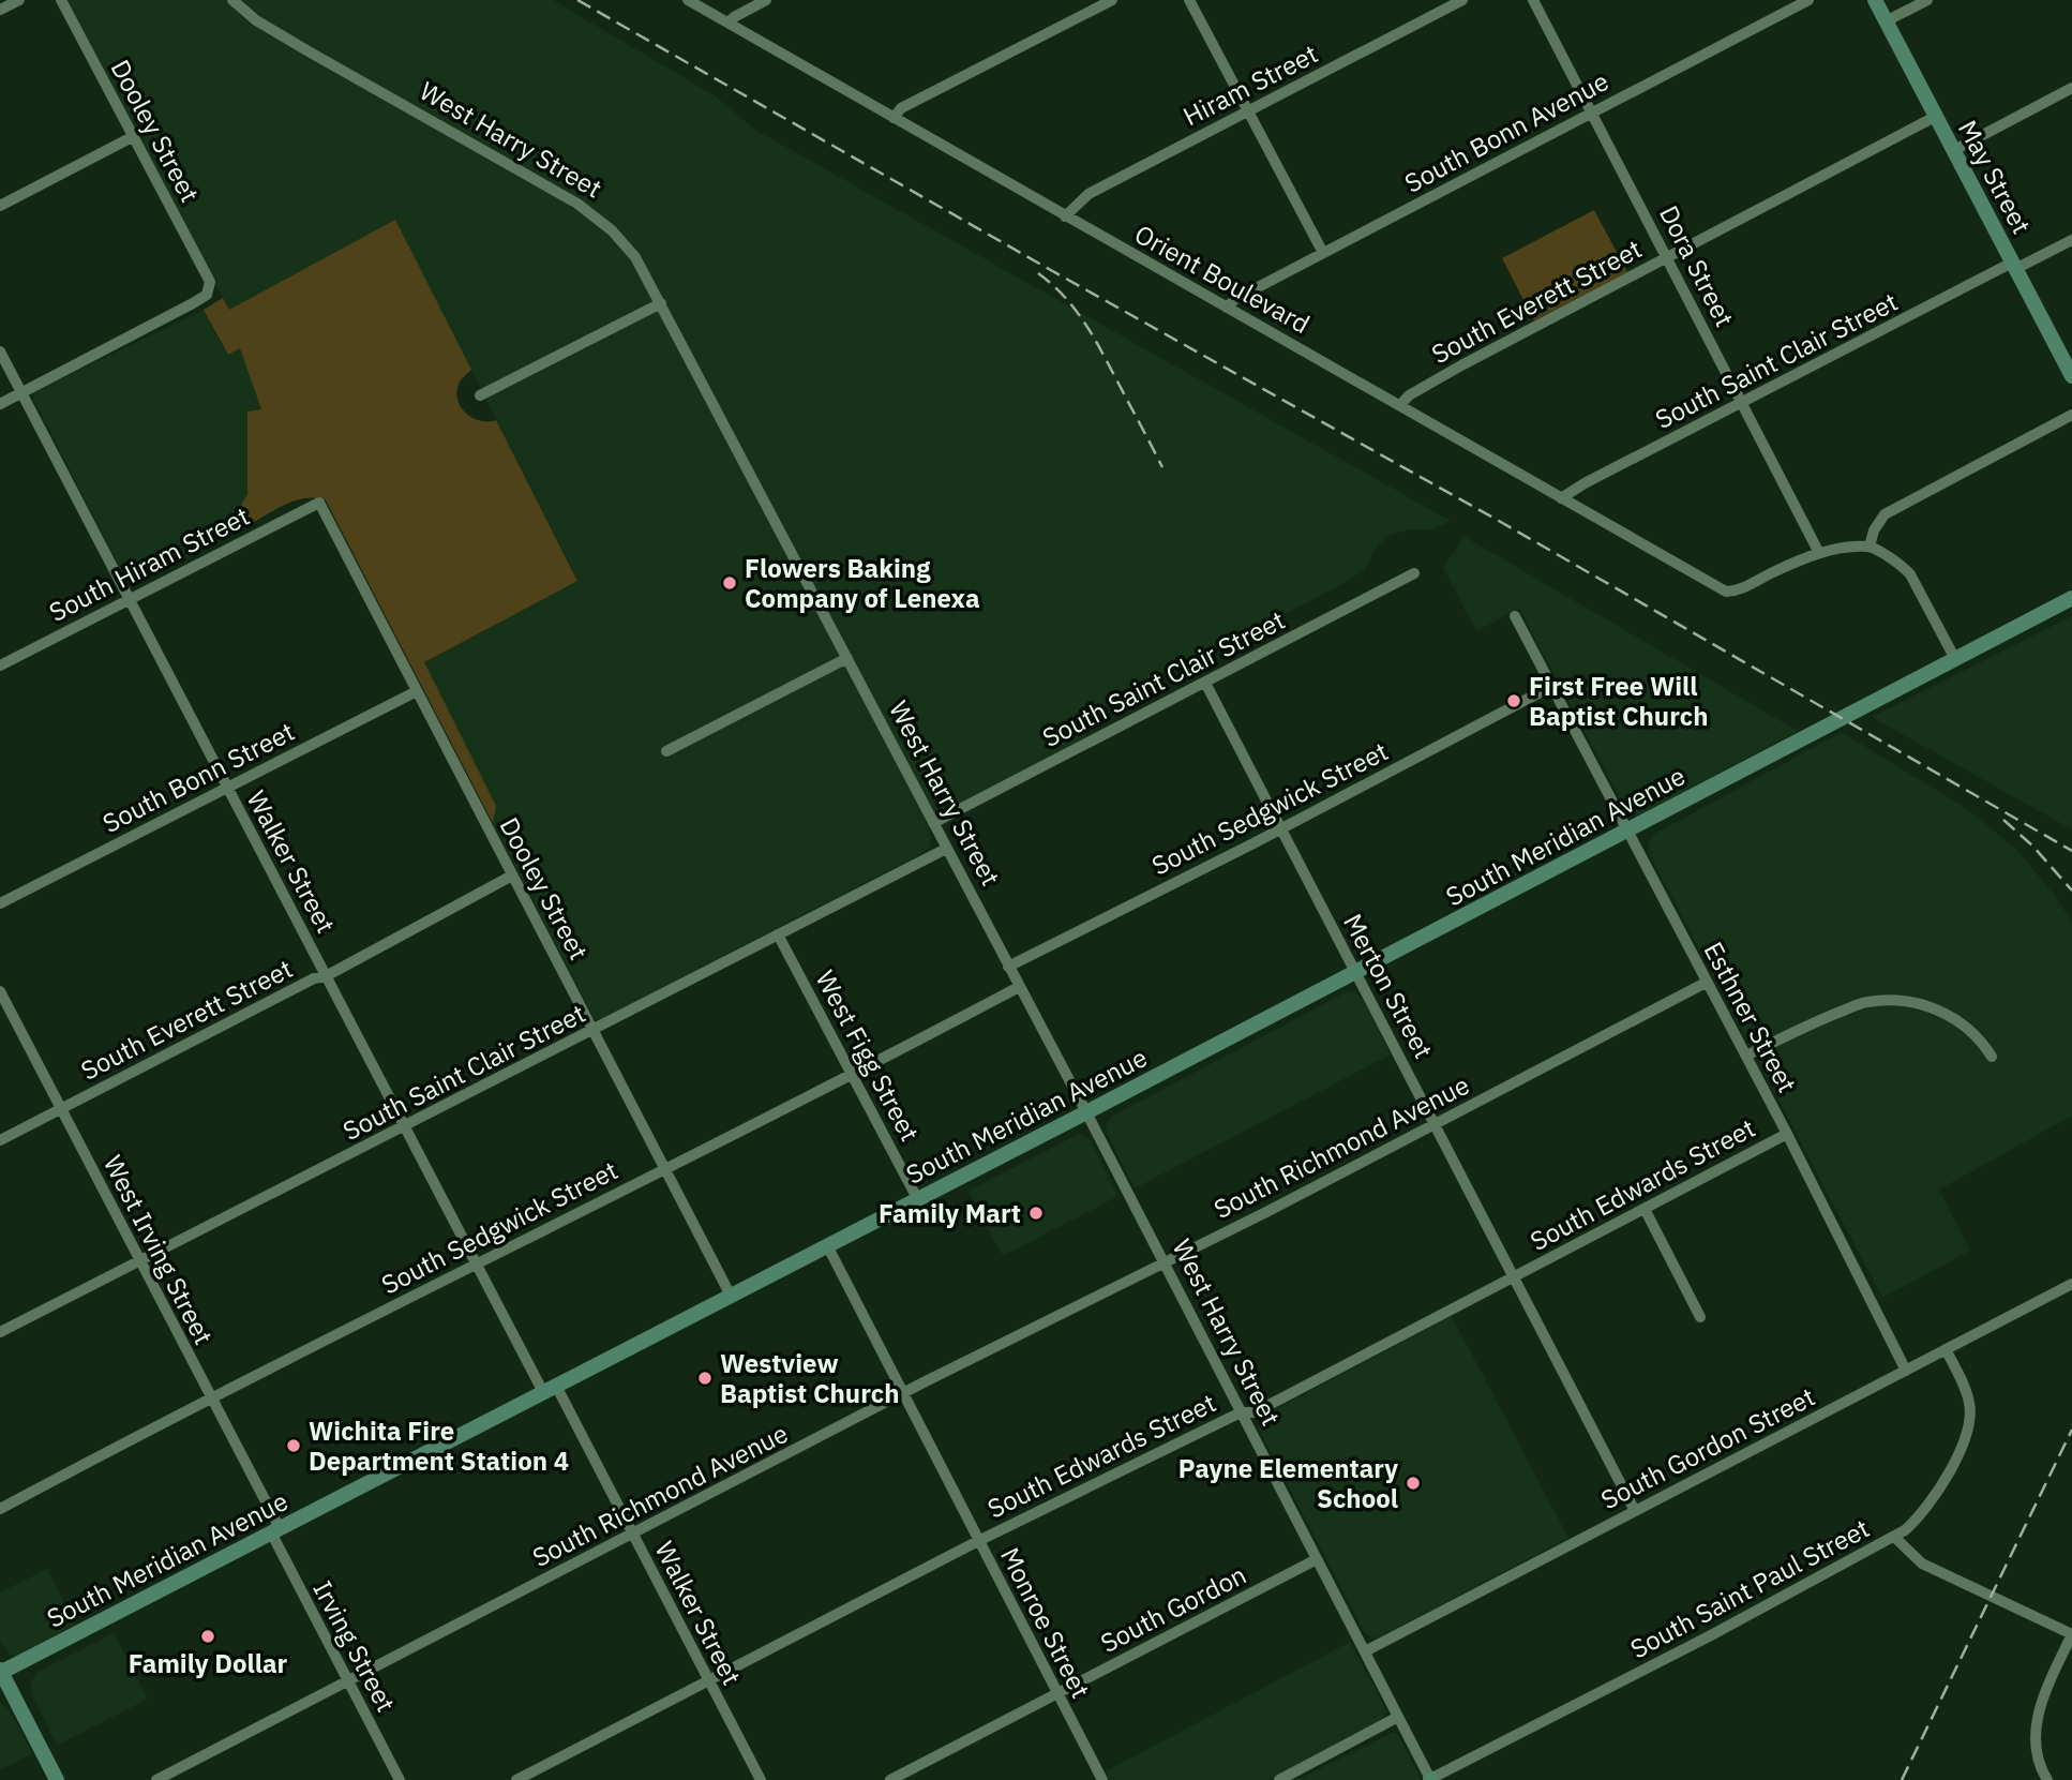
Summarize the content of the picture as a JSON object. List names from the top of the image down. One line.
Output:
{"streets":{"main road":["May Street","South Meridian Avenue"],"street":["Hiram Street","Dooley Street","South Bonn Avenue","West Harry Street","Dora Street","Orient Boulevard","South Everett Street","South Saint Clair Street","South Hiram Street","South Bonn Street","South Sedgwick Street","Walker Street","Merton Street","Esthner Street","West Figg Street","South Richmond Avenue","South Edwards Street","West Irving Street","South Gordon Street","South Saint Paul Street","South Gordon","Monroe Street","Irving Street"]},"crossings":[["Hiram Street","Orient Boulevard"],["Dooley Street","South Everett Street"],["Dooley Street","South Saint Clair Street"],["Dooley Street","South Hiram Street"],["Dooley Street","South Bonn Street"],["Dooley Street","South Sedgwick Street"],["Dooley Street","South Meridian Avenue"],["Dooley Street","Walker Street"],["South Bonn Avenue","Dora Street"],["South Bonn Avenue","Orient Boulevard"],["West Harry Street","South Saint Clair Street"],["West Harry Street","South Sedgwick Street"],["West Harry Street","South Meridian Avenue"],["West Harry Street","South Richmond Avenue"],["West Harry Street","South Edwards Street"],["West Harry Street","South Gordon Street"],["West Harry Street","South Saint Paul Street"],["West Harry Street","South Gordon"],["May Street","South Everett Street"],["May Street","South Saint Clair Street"],["Dora Street","Orient Boulevard"],["Dora Street","South Everett Street"],["Dora Street","South Saint Clair Street"],["Orient Boulevard","South Everett Street"],["Orient Boulevard","South Saint Clair Street"],["South Everett Street","Walker Street"],["South Everett Street","West Irving Street"],["South Saint Clair Street","Walker Street"],["South Saint Clair Street","Merton Street"],["South Saint Clair Street","West Figg Street"],["South Saint Clair Street","West Irving Street"],["South Hiram Street","Walker Street"],["South Bonn Street","Walker Street"],["South Sedgwick Street","Walker Street"],["South Sedgwick Street","Merton Street"],["South Sedgwick Street","Esthner Street"],["South Sedgwick Street","West Figg Street"],["South Sedgwick Street","West Irving Street"],["South Meridian Avenue","Walker Street"],["South Meridian Avenue","Merton Street"],["South Meridian Avenue","Esthner Street"],["South Meridian Avenue","West Figg Street"],["South Meridian Avenue","West Irving Street"],["South Meridian Avenue","Monroe Street"],["South Meridian Avenue","Irving Street"],["Walker Street","South Richmond Avenue"],["Walker Street","South Edwards Street"],["Merton Street","South Richmond Avenue"],["Merton Street","South Edwards Street"],["Merton Street","South Gordon Street"],["Esthner Street","South Richmond Avenue"],["Esthner Street","South Edwards Street"],["Esthner Street","South Gordon Street"],["South Richmond Avenue","Monroe Street"],["South Richmond Avenue","Irving Street"],["South Edwards Street","Monroe Street"],["West Irving Street","Irving Street"],["South Gordon Street","South Saint Paul Street"],["South Gordon","Monroe Street"]],"places":["Flowers Baking Company of Lenexa","First Free Will Baptist Church","Family Mart","Westview Baptist Church","Wichita Fire Department Station 4","Payne Elementary School","Family Dollar"]}
